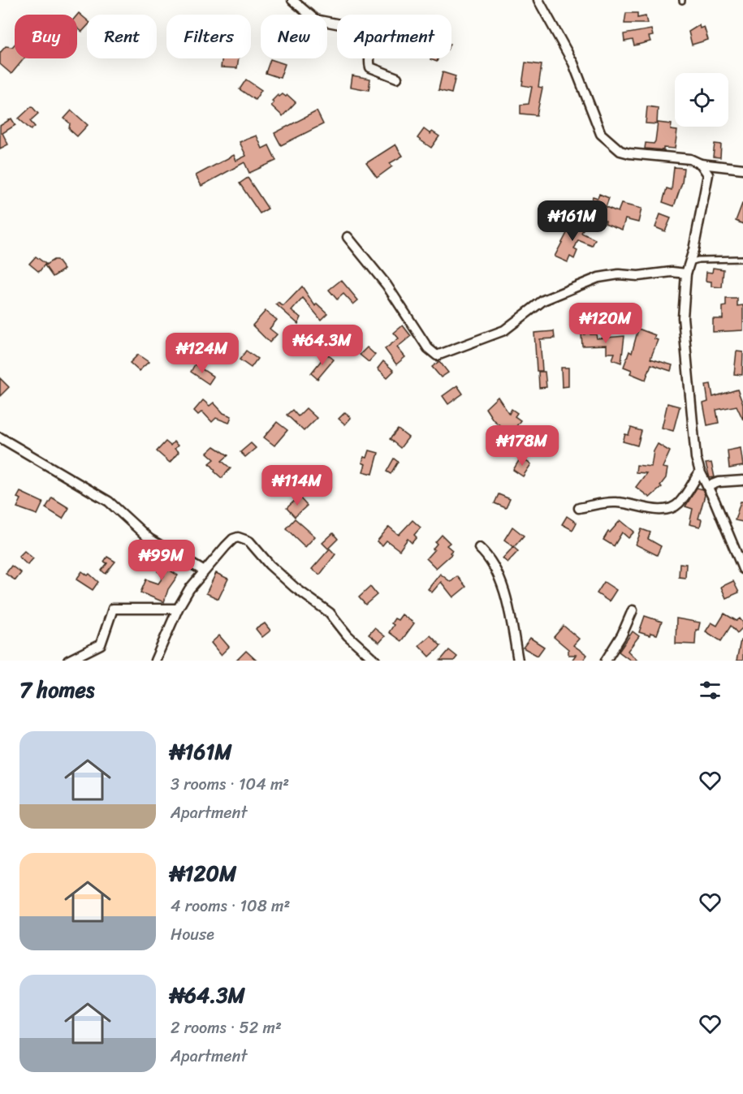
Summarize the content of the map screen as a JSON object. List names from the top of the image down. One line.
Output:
{"page":{"chip":["Buy","Rent","Filters","New","Apartment"],"price":["₦161M","₦120M","₦64.3M","₦124M","₦178M","₦114M","₦99M"],"heading":"7 homes","list":[{"name":"₦161M","note":"3 rooms · 104 m² · Apartment"},{"name":"₦120M","note":"4 rooms · 108 m² · House"},{"name":"₦64.3M","note":"2 rooms · 52 m² · Apartment"}]}}
